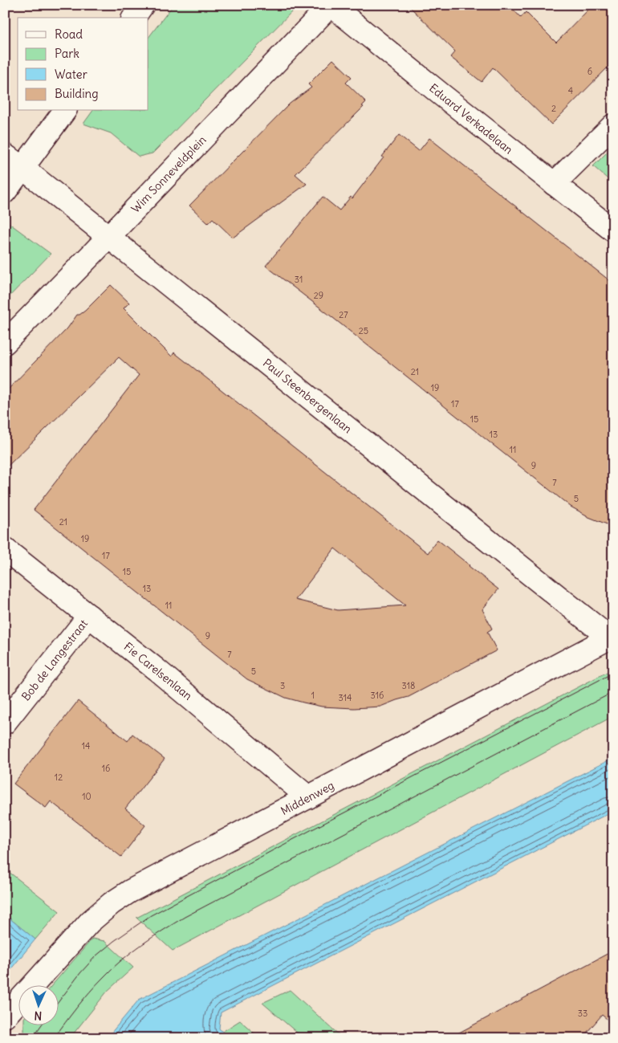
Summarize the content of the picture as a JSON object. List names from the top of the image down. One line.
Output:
{"streets":{"street":["Eduard Verkadelaan","Wim Sonneveldplein","Paul Steenbergenlaan","Bob de Langestraat","Fie Carelsenlaan","Middenweg"]},"crossings":[["Eduard Verkadelaan","Wim Sonneveldplein"],["Wim Sonneveldplein","Paul Steenbergenlaan"],["Paul Steenbergenlaan","Middenweg"],["Bob de Langestraat","Fie Carelsenlaan"],["Fie Carelsenlaan","Middenweg"]],"house_numbers":["6","4","2","31","29","27","25","21","19","17","15","13","11","9","7","5","21","19","17","15","13","11","9","7","5","3","318","1","316","314","14","16","12","10","33"],"legend":["Road","Park","Water","Building"],"north":"bottom"}
